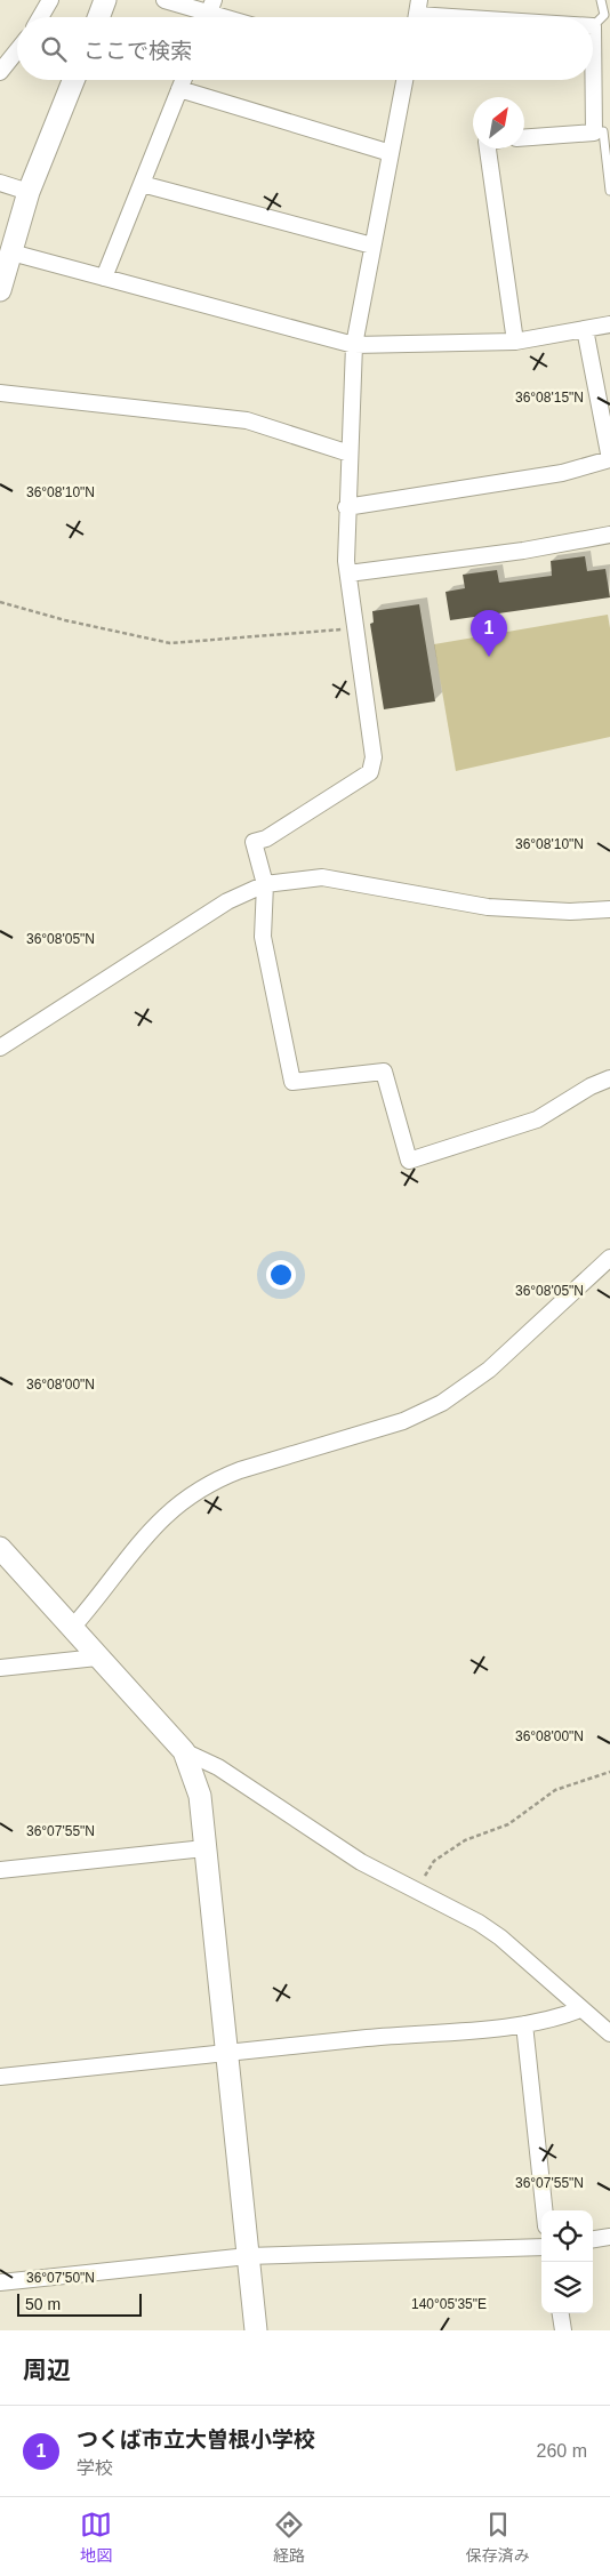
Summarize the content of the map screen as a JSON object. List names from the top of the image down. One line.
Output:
{"scale_bar":"50 m","north":"top right","page":{"search":"ここで検索","pins":"1","scale":"50 m","heading":"周辺","list":[{"mark":"1","name":"つくば市立大曽根小学校","note":"学校","value":"260 m"}],"nav":["地図","経路","保存済み"]},"coordinates":["36°08'15\"N","36°08'10\"N","36°08'05\"N","36°08'00\"N","36°07'55\"N","36°07'50\"N","140°05'35\"E"]}
